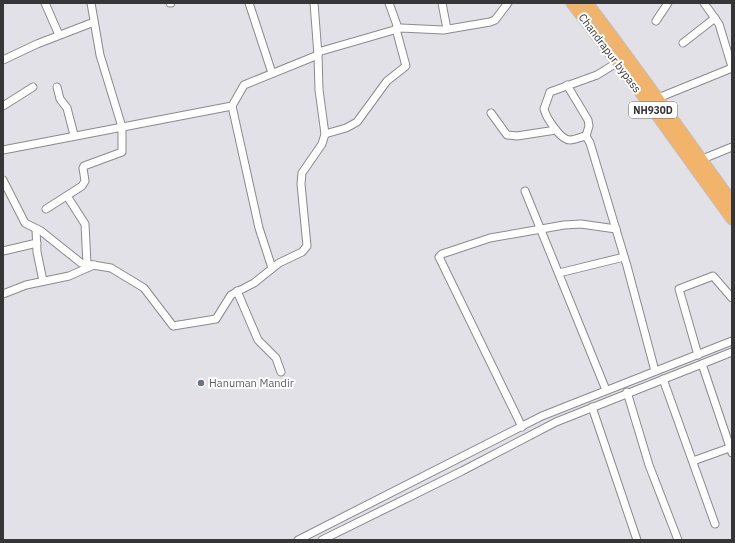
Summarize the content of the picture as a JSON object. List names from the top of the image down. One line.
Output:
{"streets":{"highway":["Chandrapur bypass","NH930D"]},"places":["Hanuman Mandir"]}
